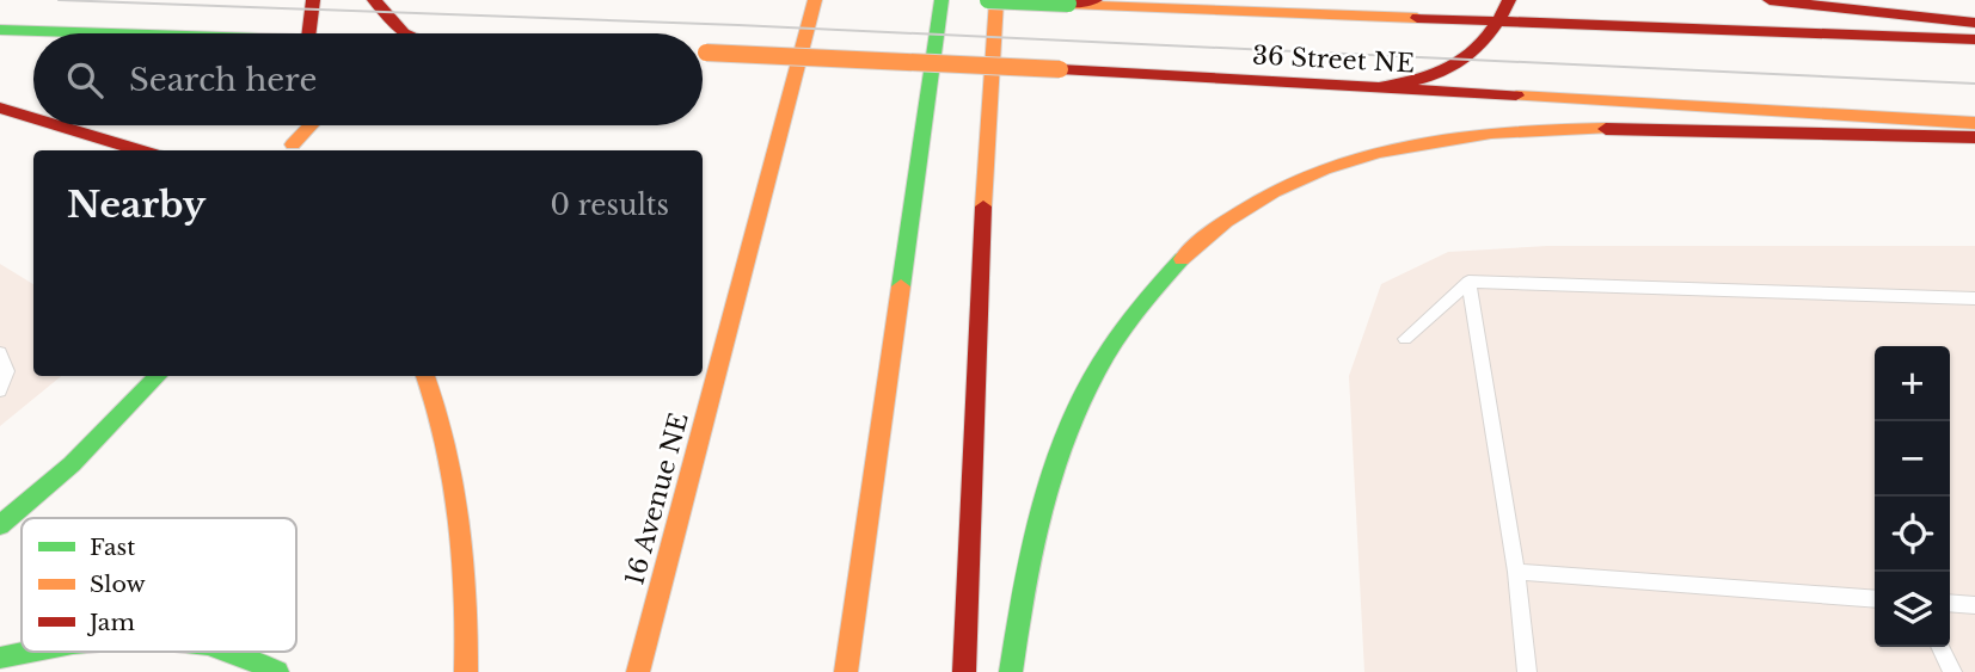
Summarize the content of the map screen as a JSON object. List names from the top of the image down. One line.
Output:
{"streets":{"main road":["36 Street NE","16 Avenue NE"]},"legend":["Fast","Slow","Jam"],"page":{"search":"Search here","heading":["Nearby","0 results"],"map_buttons":["+","−"]}}
